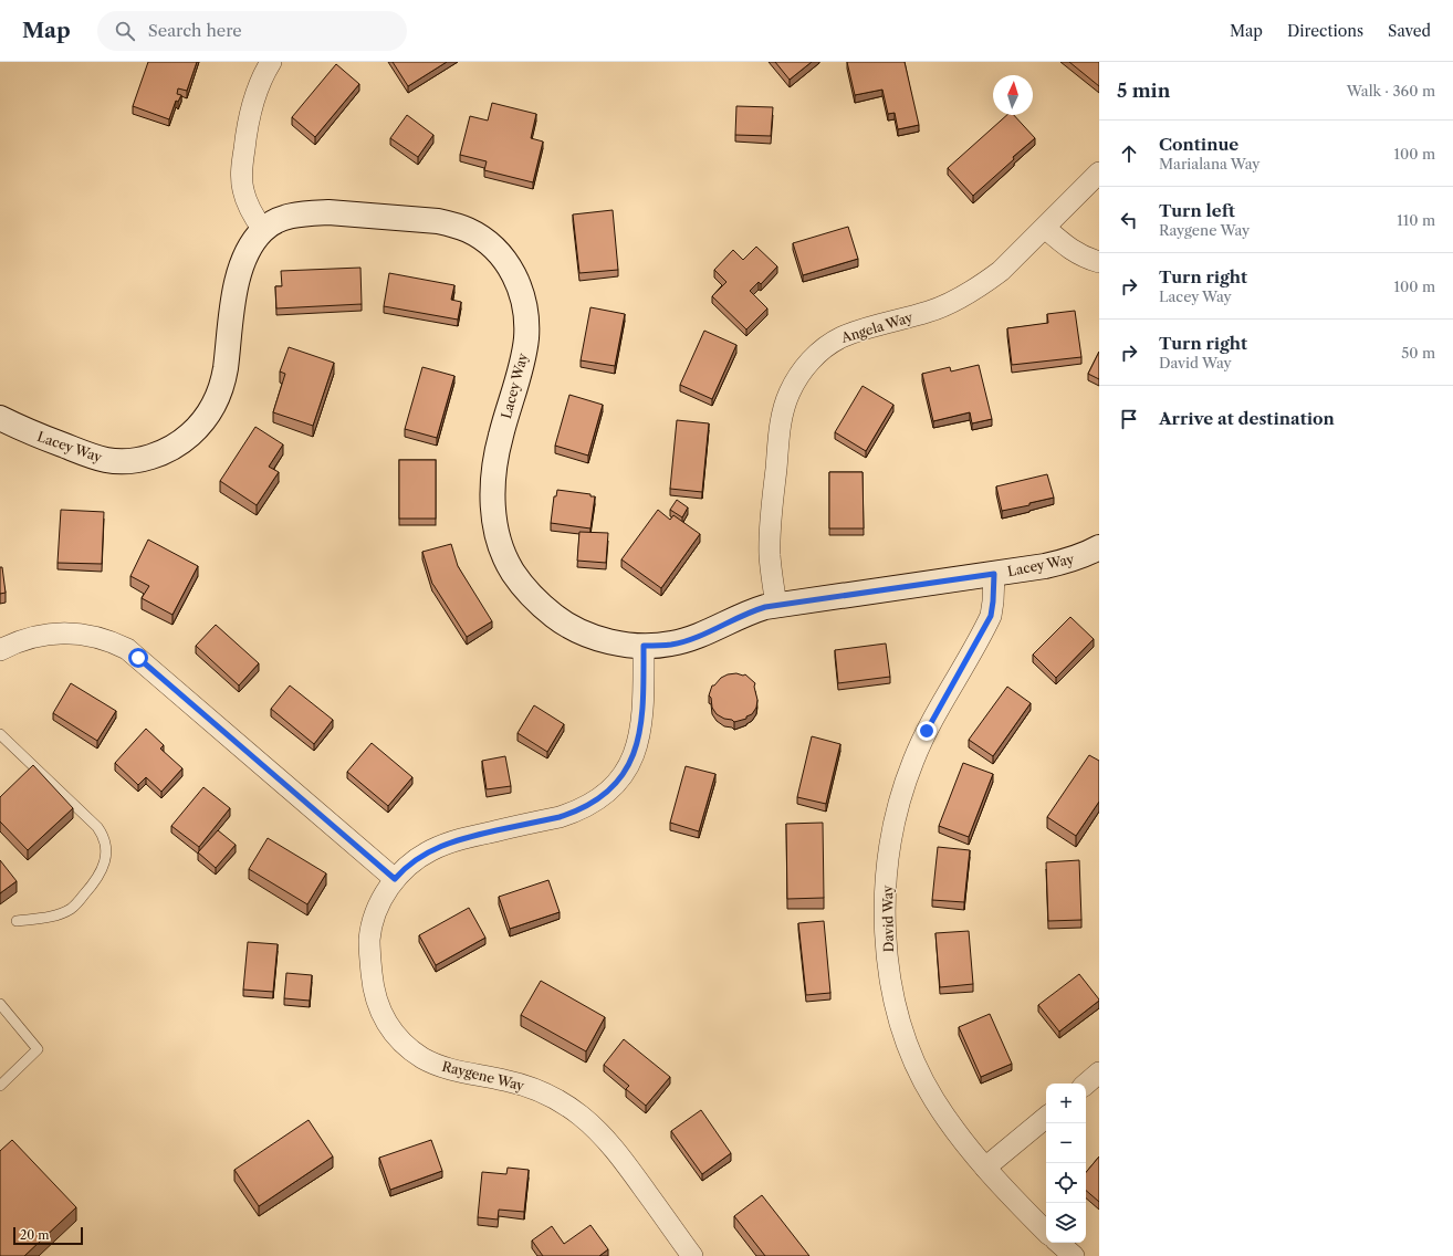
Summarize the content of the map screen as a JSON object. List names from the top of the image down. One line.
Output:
{"streets":{"street":["Angela Way","Lacey Way","David Way","Raygene Way"]},"crossings":[["Angela Way","Lacey Way"],["Lacey Way","David Way"],["Lacey Way","Raygene Way"]],"scale_bar":"20 m","north":"top","page":{"header":"Map","search":"Search here","nav":["Map","Directions","Saved"],"heading":["5 min","Walk · 360 m"],"list":[["Continue","Marialana Way","100 m"],["Turn left","Raygene Way","110 m"],["Turn right","Lacey Way","100 m"],["Turn right","David Way","50 m"],"Arrive at destination"],"map_buttons":["+","−"],"scale":"20 m"}}
